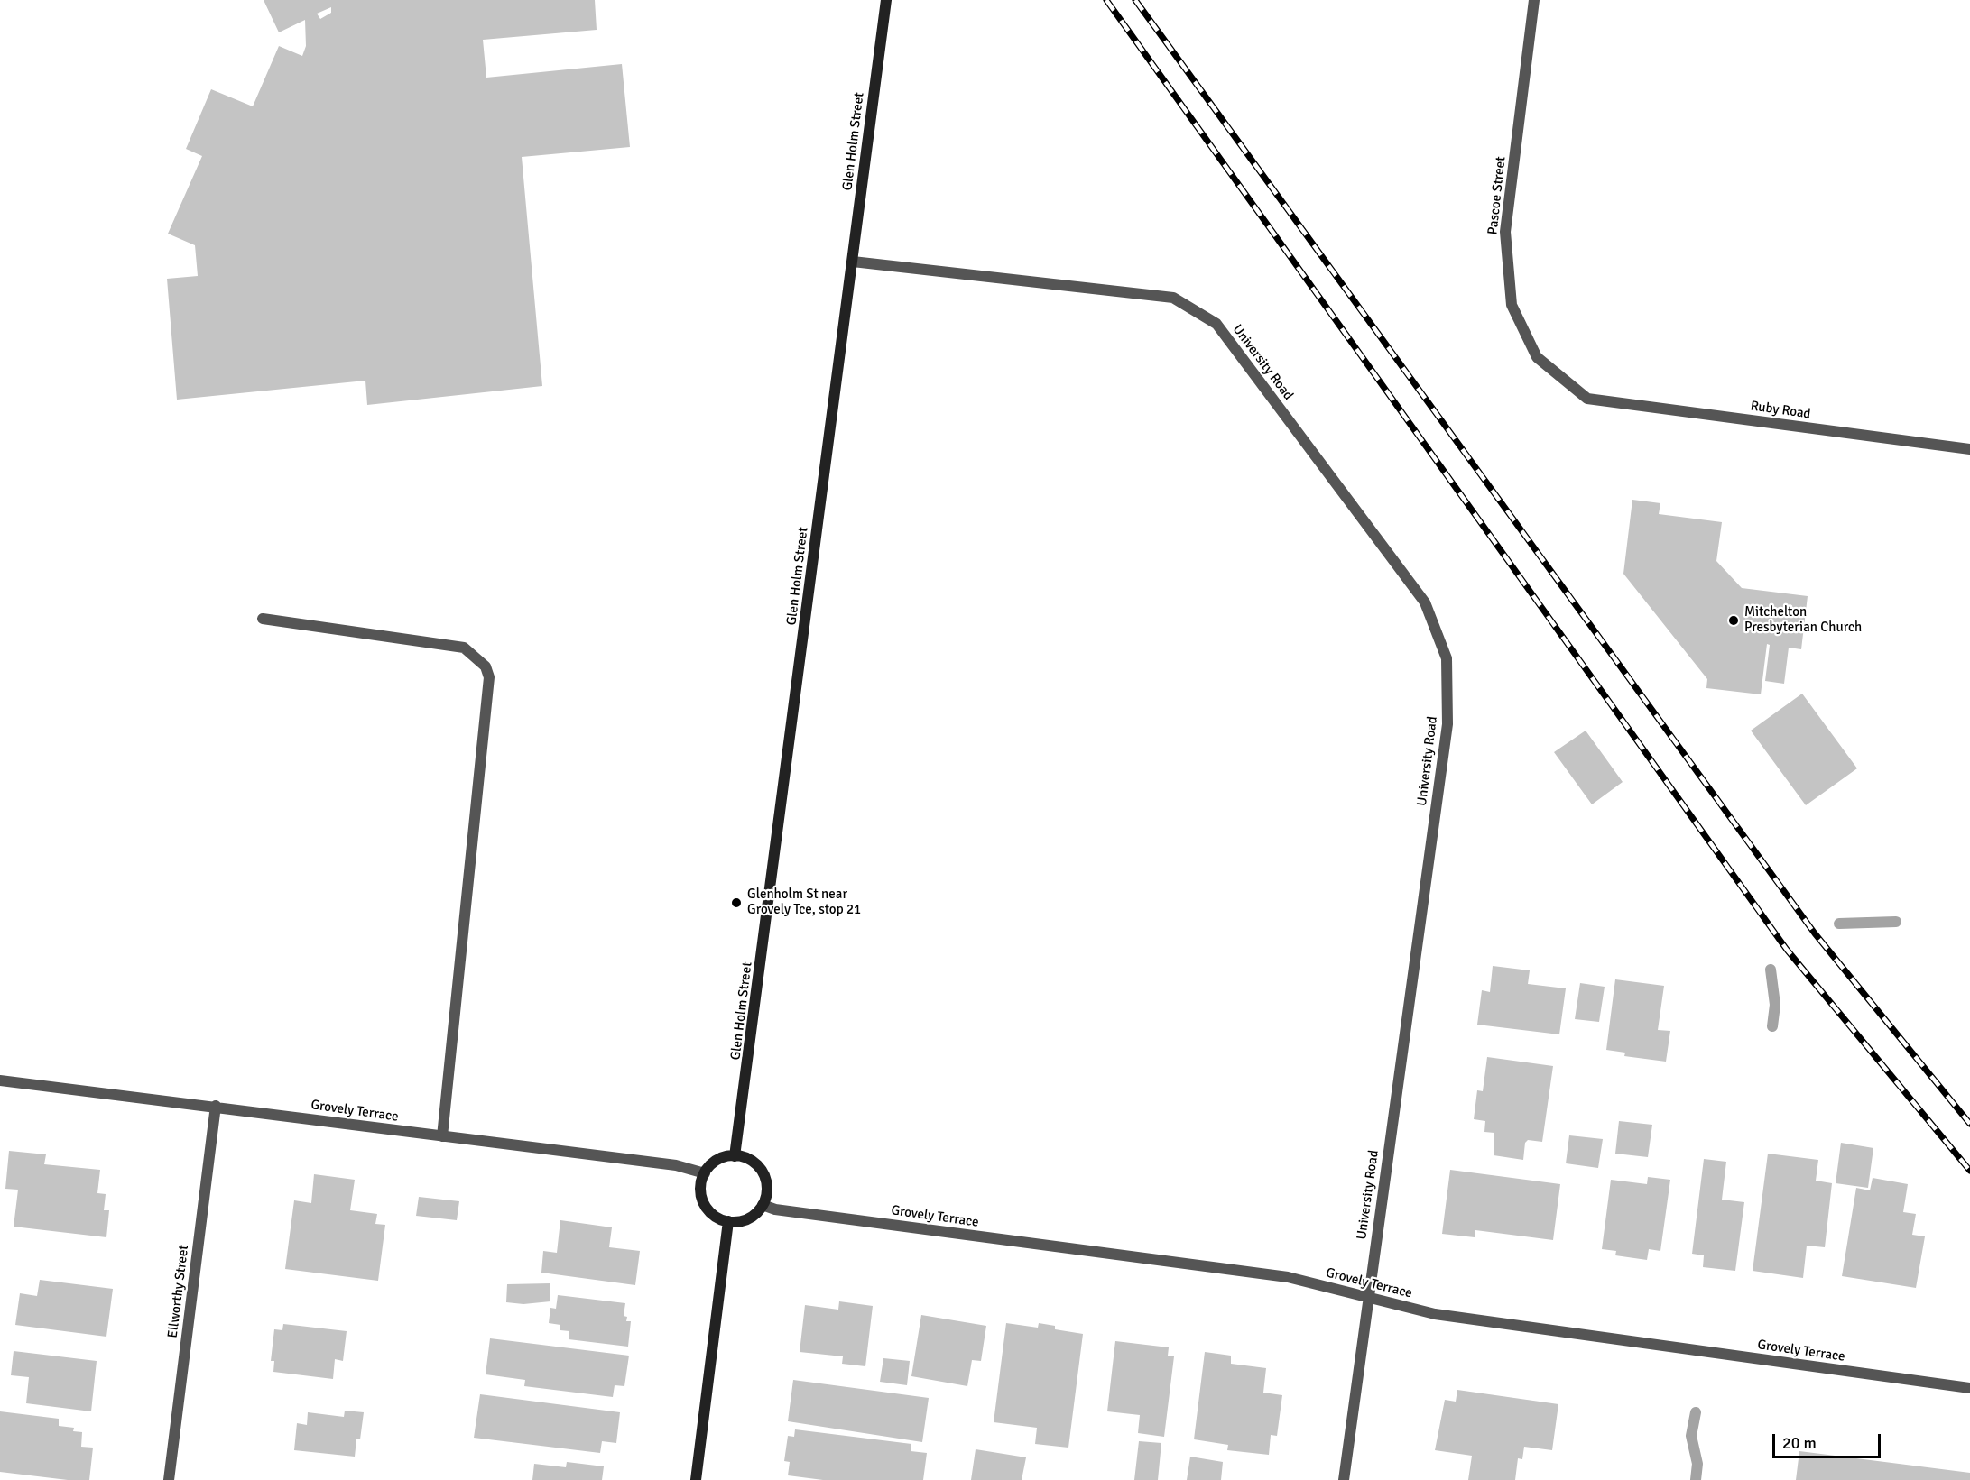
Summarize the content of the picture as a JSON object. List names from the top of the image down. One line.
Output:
{"streets":{"street":["Glen Holm Street","Pascoe Street","University Road","Ruby Road","Grovely Terrace","Ellworthy Street"]},"crossings":[["Glen Holm Street","University Road"],["Glen Holm Street","Grovely Terrace"],["Pascoe Street","Ruby Road"],["University Road","Grovely Terrace"],["Grovely Terrace","Ellworthy Street"]],"places":["Mitchelton Presbyterian Church","Glenholm St near Grovely Tce, stop 21"],"scale_bar":"20 m"}
